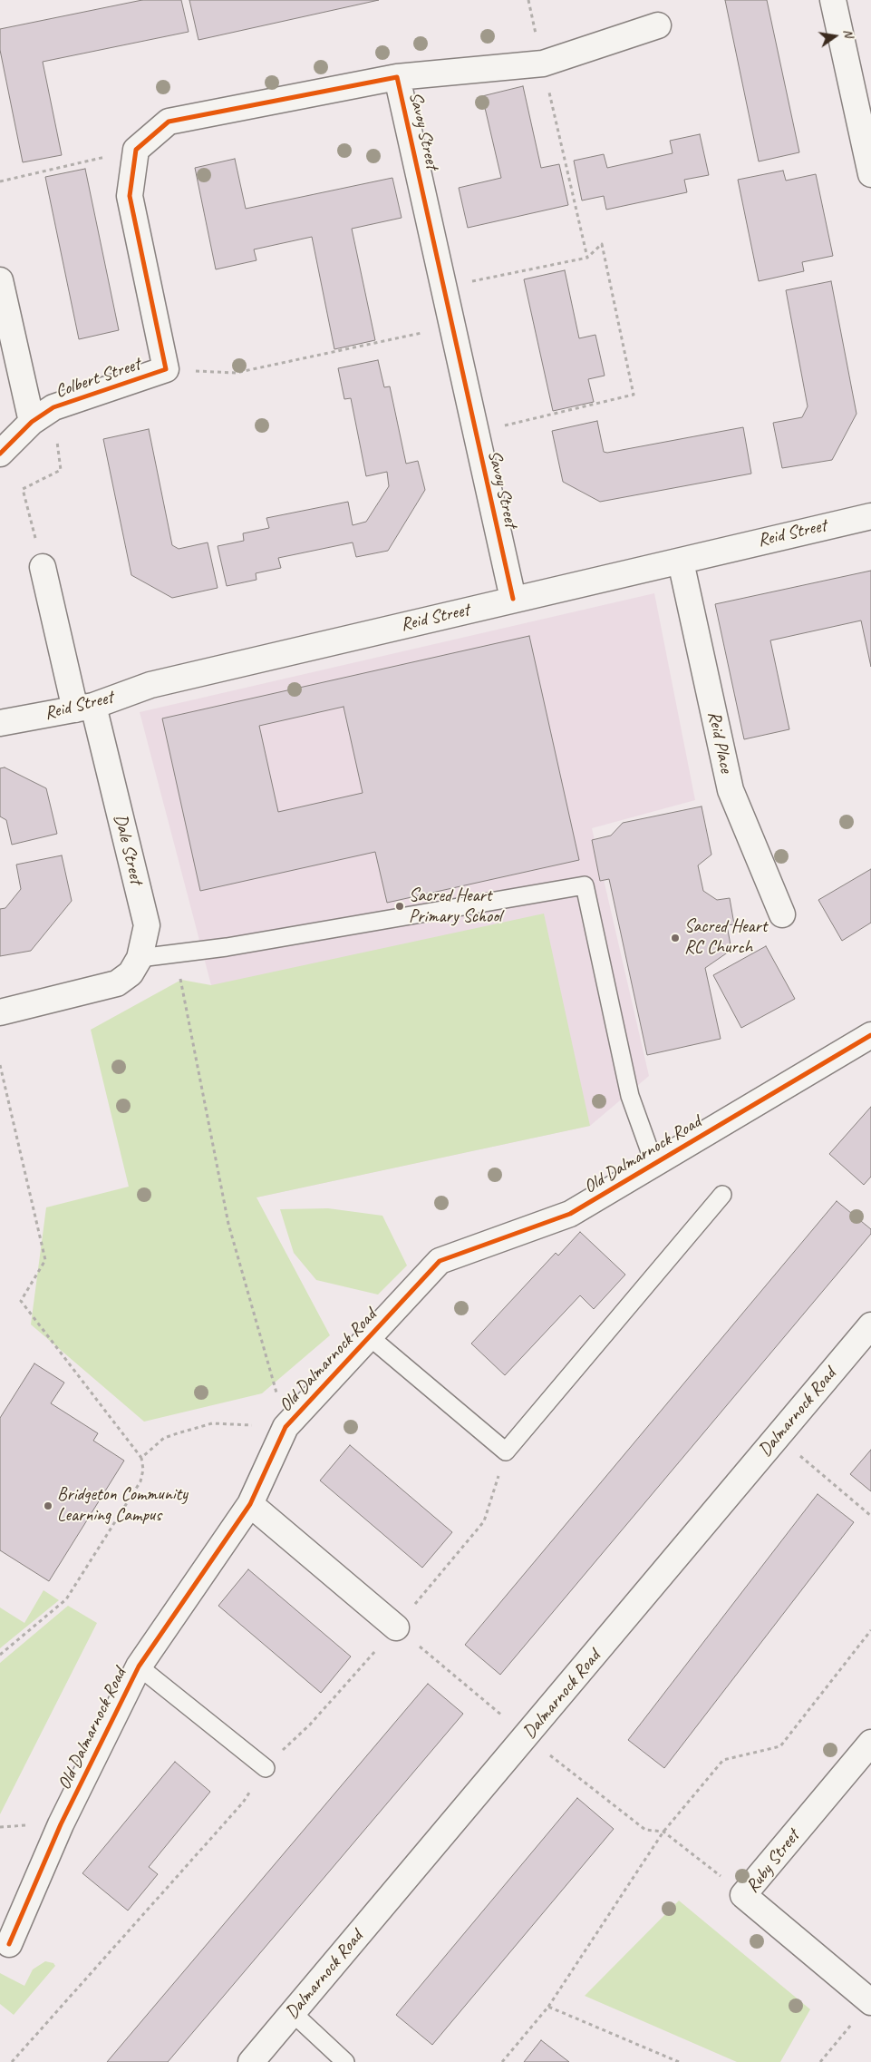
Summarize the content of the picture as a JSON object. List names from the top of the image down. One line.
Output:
{"streets":{"street":["Savoy Street","Colbert Street","Reid Street","Reid Place","Dale Street","Old Dalmarnock Road","Dalmarnock Road","Ruby Street"]},"crossings":[["Savoy Street","Reid Street"],["Reid Street","Reid Place"],["Reid Street","Dale Street"]],"places":["Sacred Heart Primary School","Sacred Heart RC Church","Bridgeton Community Learning Campus"],"north":"right"}
